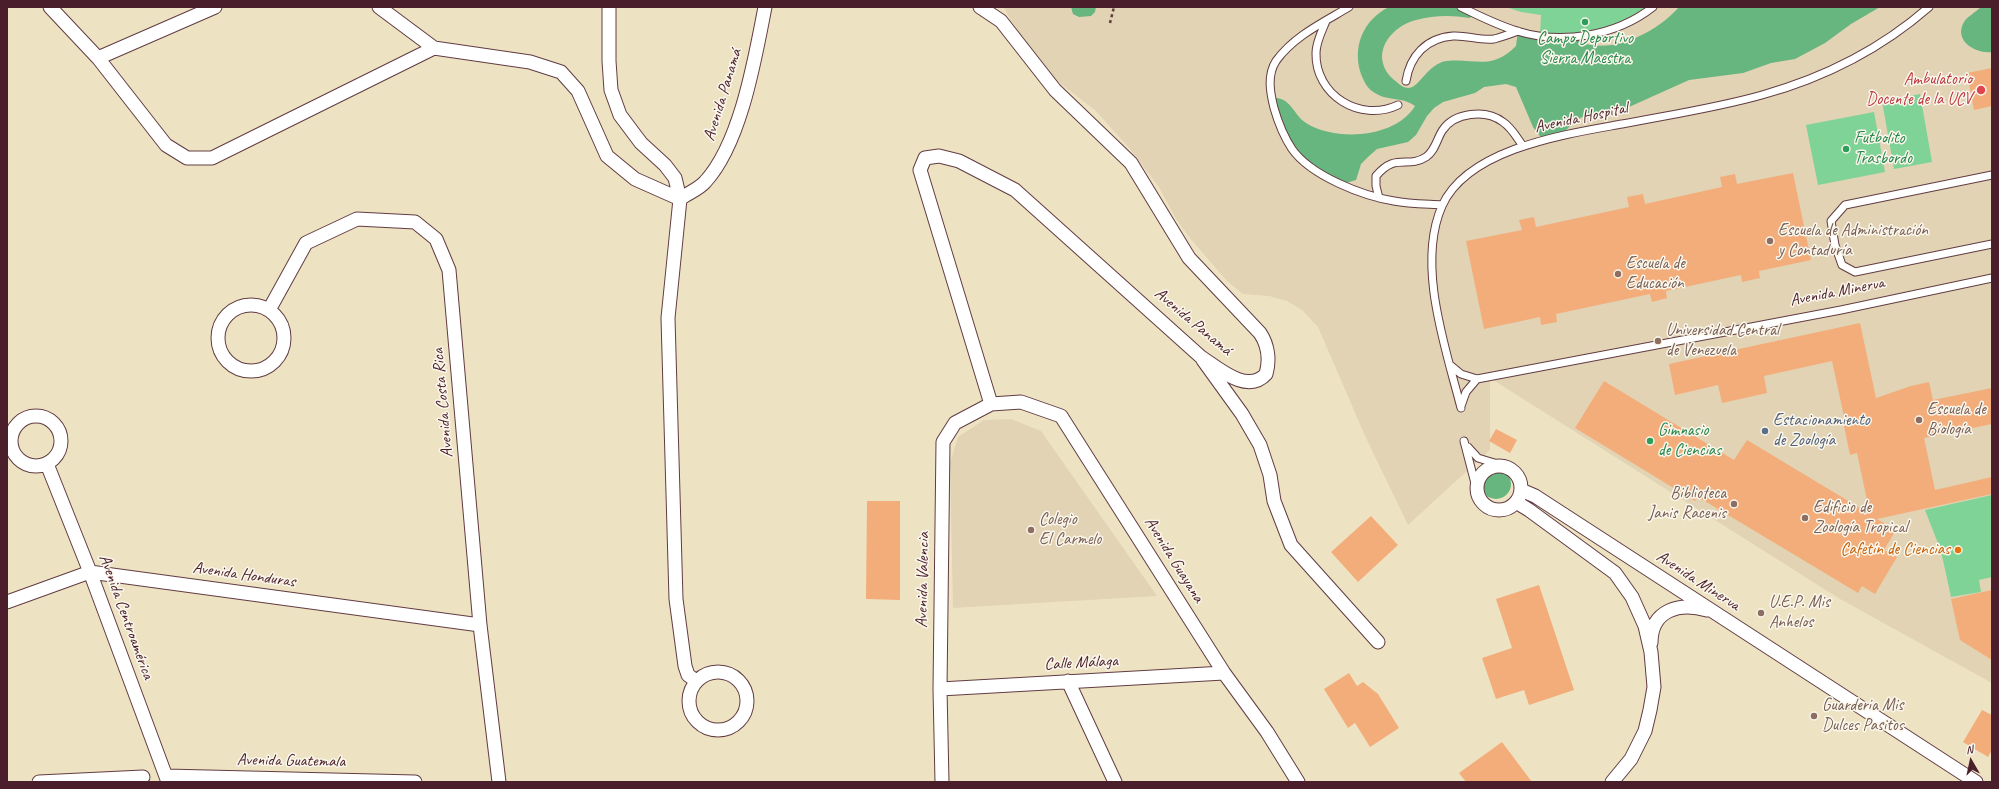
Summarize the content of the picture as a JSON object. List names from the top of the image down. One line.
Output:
{"streets":{"street":["Avenida Panamá","Avenida Minerva","Avenida Costa Rica","Avenida Guayana","Avenida Honduras","Avenida Valencia","Avenida Centroamérica","Calle Málaga","Avenida Guatemala"],"lane":["Avenida Hospital"]},"crossings":[["Avenida Panamá","Avenida Guayana"],["Avenida Panamá","Avenida Valencia"],["Avenida Hospital","Avenida Minerva"],["Avenida Costa Rica","Avenida Honduras"],["Avenida Guayana","Avenida Valencia"],["Avenida Guayana","Calle Málaga"],["Avenida Honduras","Avenida Centroamérica"],["Avenida Valencia","Calle Málaga"],["Avenida Centroamérica","Avenida Guatemala"]],"places":["Campo Deportivo Sierra Maestra","Ambulatorio Docente de la UCV","Futbolito Trasbordo","Escuela de Administración y Contaduría","Escuela de Educación","Universidad Central de Venezuela","Escuela de Biología","Estacionamiento de Zoología","Gimnasio de Ciencias","Biblioteca Janis Racenis","Edificio de Zoología Tropical","Colegio El Carmelo","Cafetín de Ciencias","U.E.P. Mis Anhelos","Guarderia Mis Dulces Pasitos"],"north":"top"}
